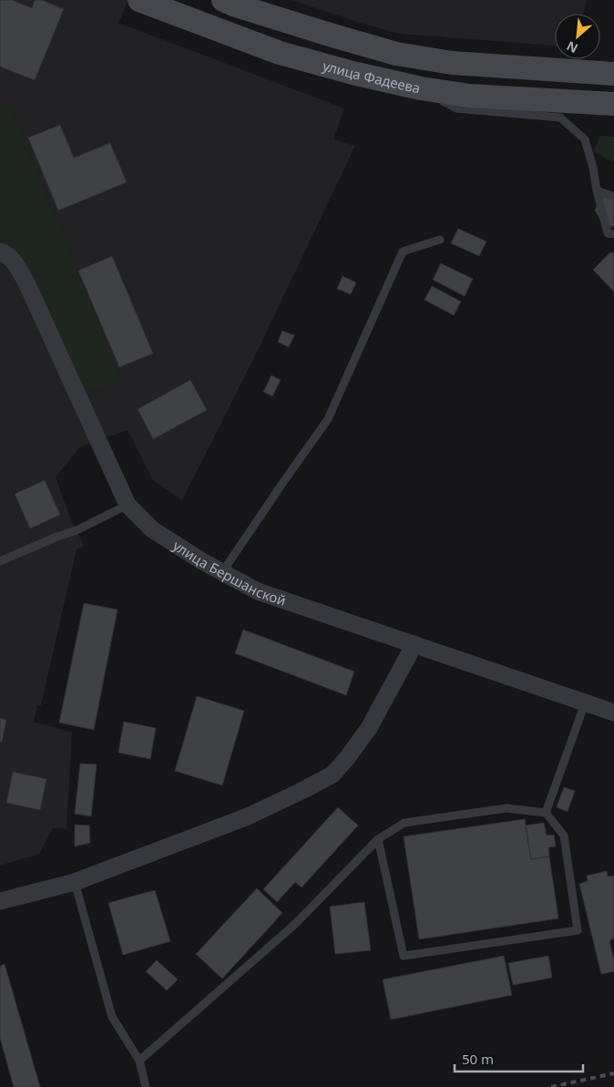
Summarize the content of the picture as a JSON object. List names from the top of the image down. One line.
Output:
{"streets":{"main road":["улица Фадеева"],"street":["улица Бершанской"]},"scale_bar":"50 m","north":"bottom left"}
